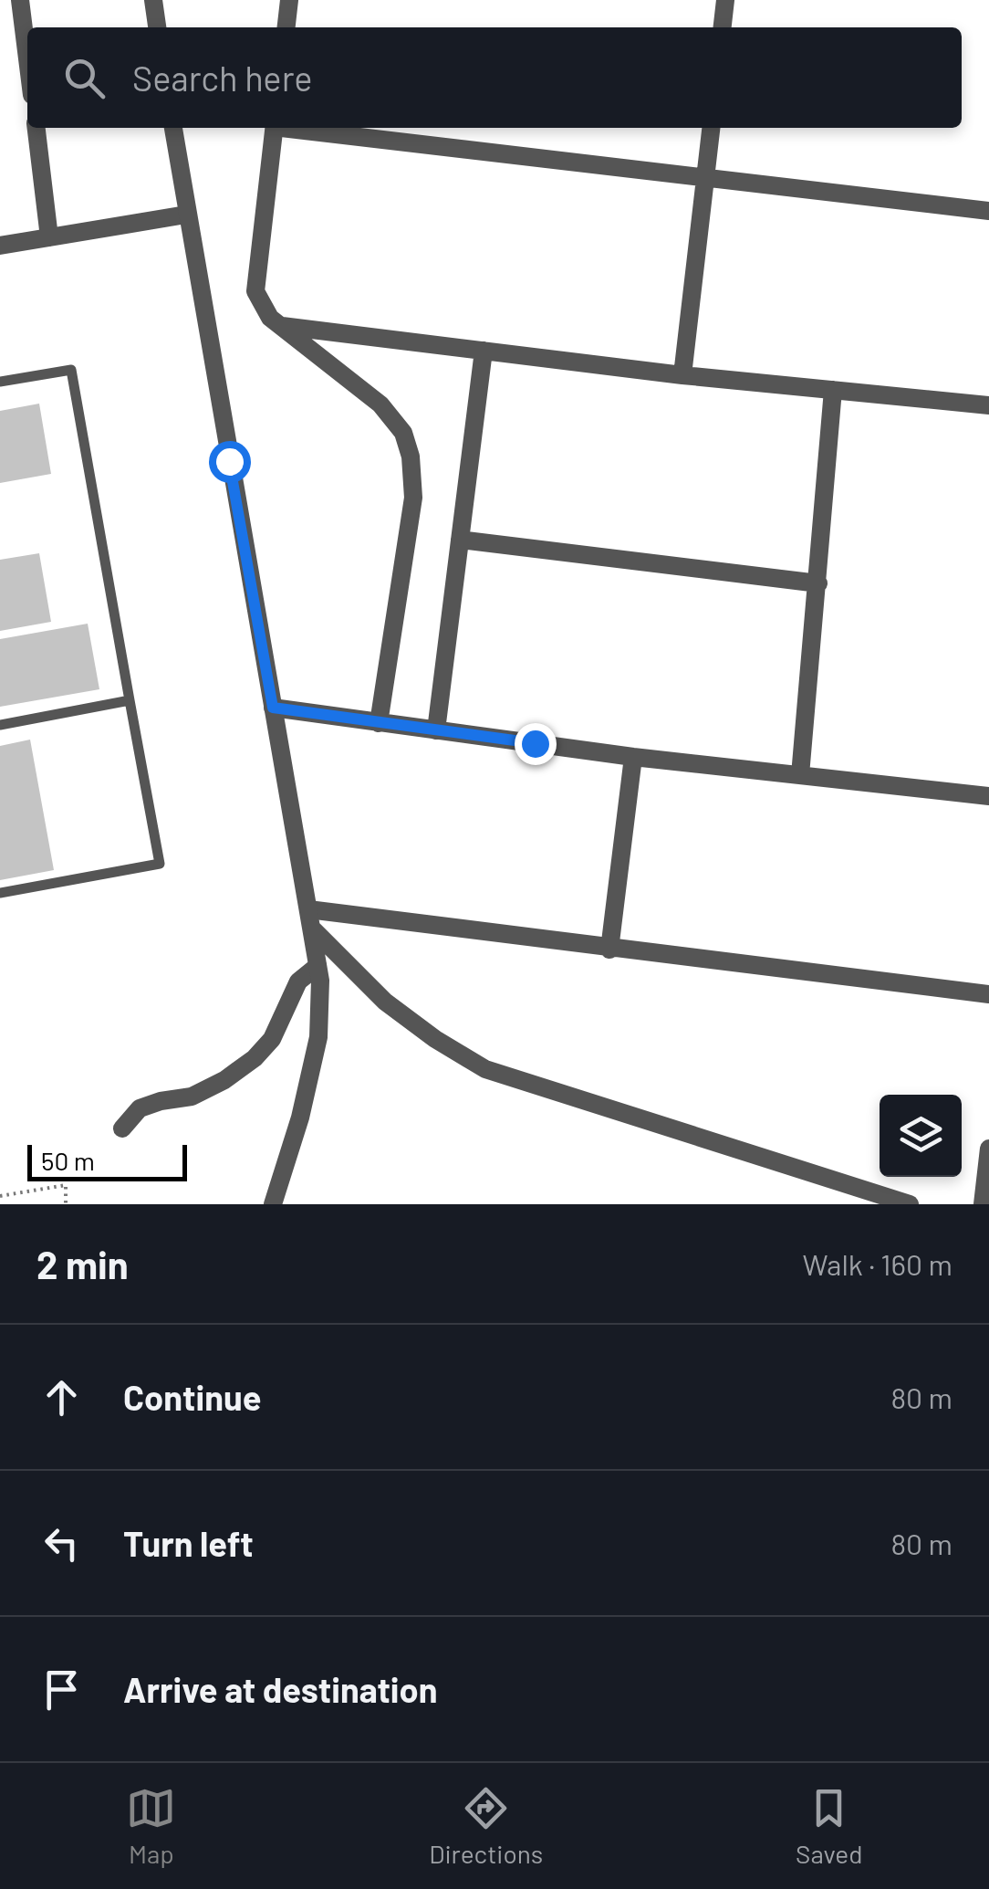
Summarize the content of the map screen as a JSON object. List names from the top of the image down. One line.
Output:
{"scale_bar":"50 m","page":{"search":"Search here","scale":"50 m","heading":["2 min","Walk · 160 m"],"list":[["Continue","80 m"],["Turn left","80 m"],"Arrive at destination"],"nav":["Map","Directions","Saved"]}}
